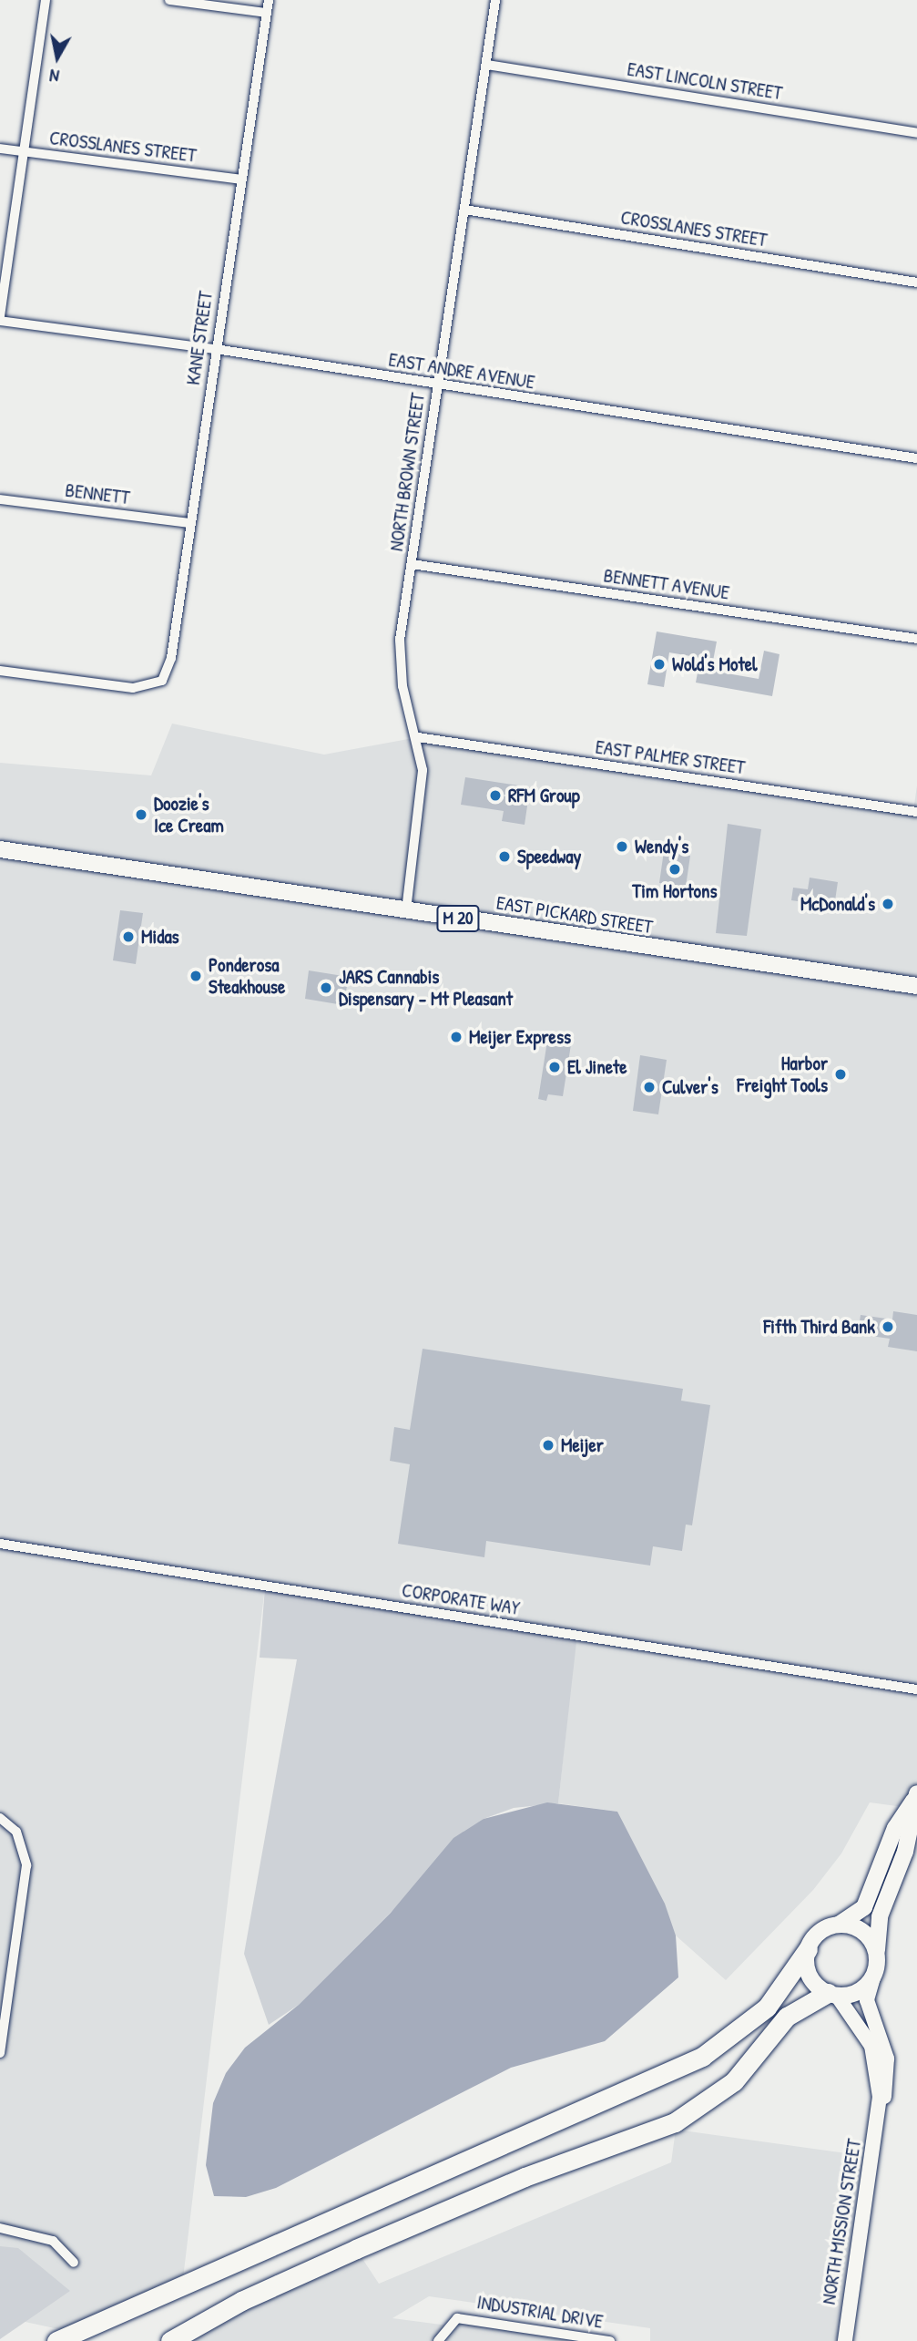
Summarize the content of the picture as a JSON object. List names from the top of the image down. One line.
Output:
{"streets":{"main road":["EAST PICKARD STREET","M 20","NORTH MISSION STREET"],"street":["EAST LINCOLN STREET","CROSSLANES STREET","KANE STREET","EAST ANDRE AVENUE","NORTH BROWN STREET","BENNETT","BENNETT AVENUE","EAST PALMER STREET","CORPORATE WAY","INDUSTRIAL DRIVE"]},"crossings":[["EAST LINCOLN STREET","NORTH BROWN STREET"],["CROSSLANES STREET","KANE STREET"],["CROSSLANES STREET","NORTH BROWN STREET"],["KANE STREET","EAST ANDRE AVENUE"],["KANE STREET","BENNETT"],["EAST ANDRE AVENUE","NORTH BROWN STREET"],["NORTH BROWN STREET","BENNETT AVENUE"],["NORTH BROWN STREET","EAST PALMER STREET"],["NORTH BROWN STREET","EAST PICKARD STREET"]],"places":["Wold's Motel","RFM Group","Doozie's Ice Cream","Wendy's","Speedway","Tim Hortons","McDonald's","Midas","Ponderosa Steakhouse","JARS Cannabis Dispensary - Mt Pleasant","Meijer Express","El Jinete","Harbor Freight Tools","Culver's","Fifth Third Bank","Meijer"],"north":"bottom"}
